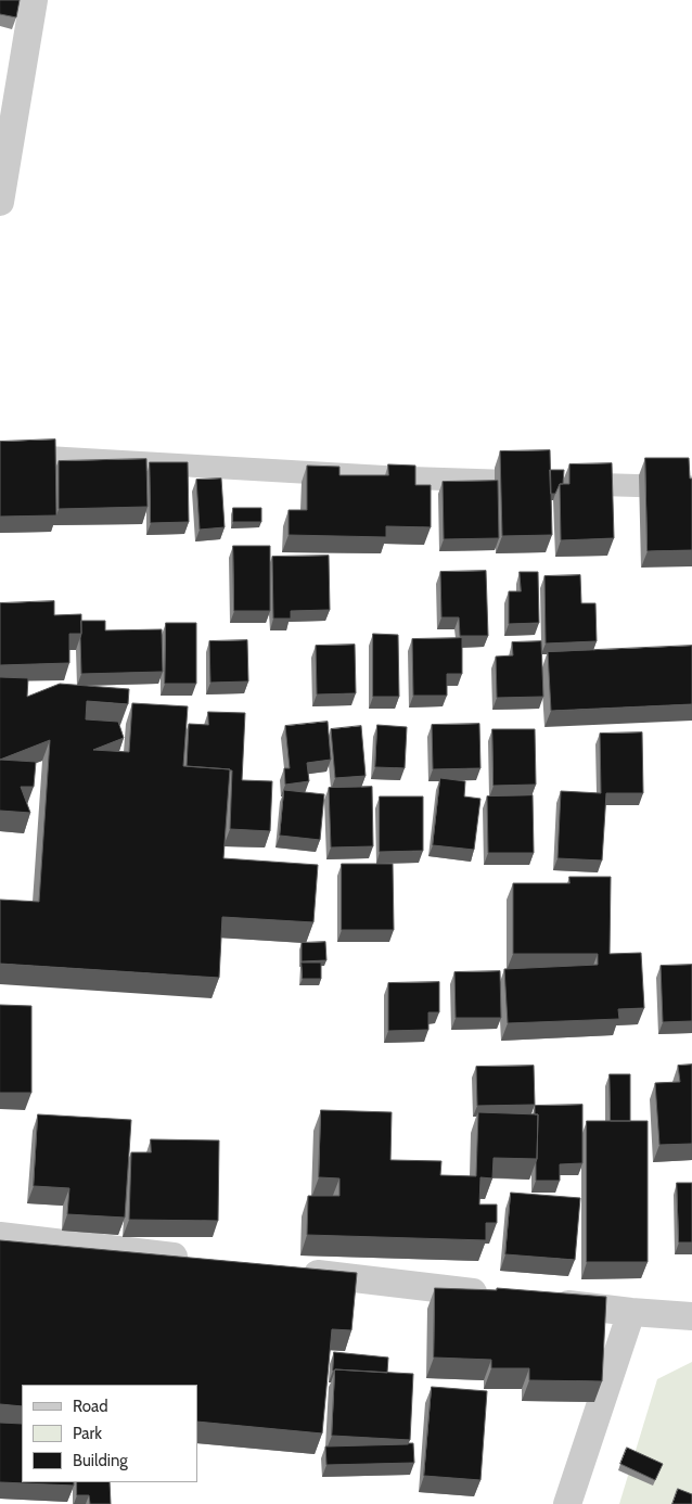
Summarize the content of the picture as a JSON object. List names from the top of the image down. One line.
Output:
{"legend":["Road","Park","Building"]}
